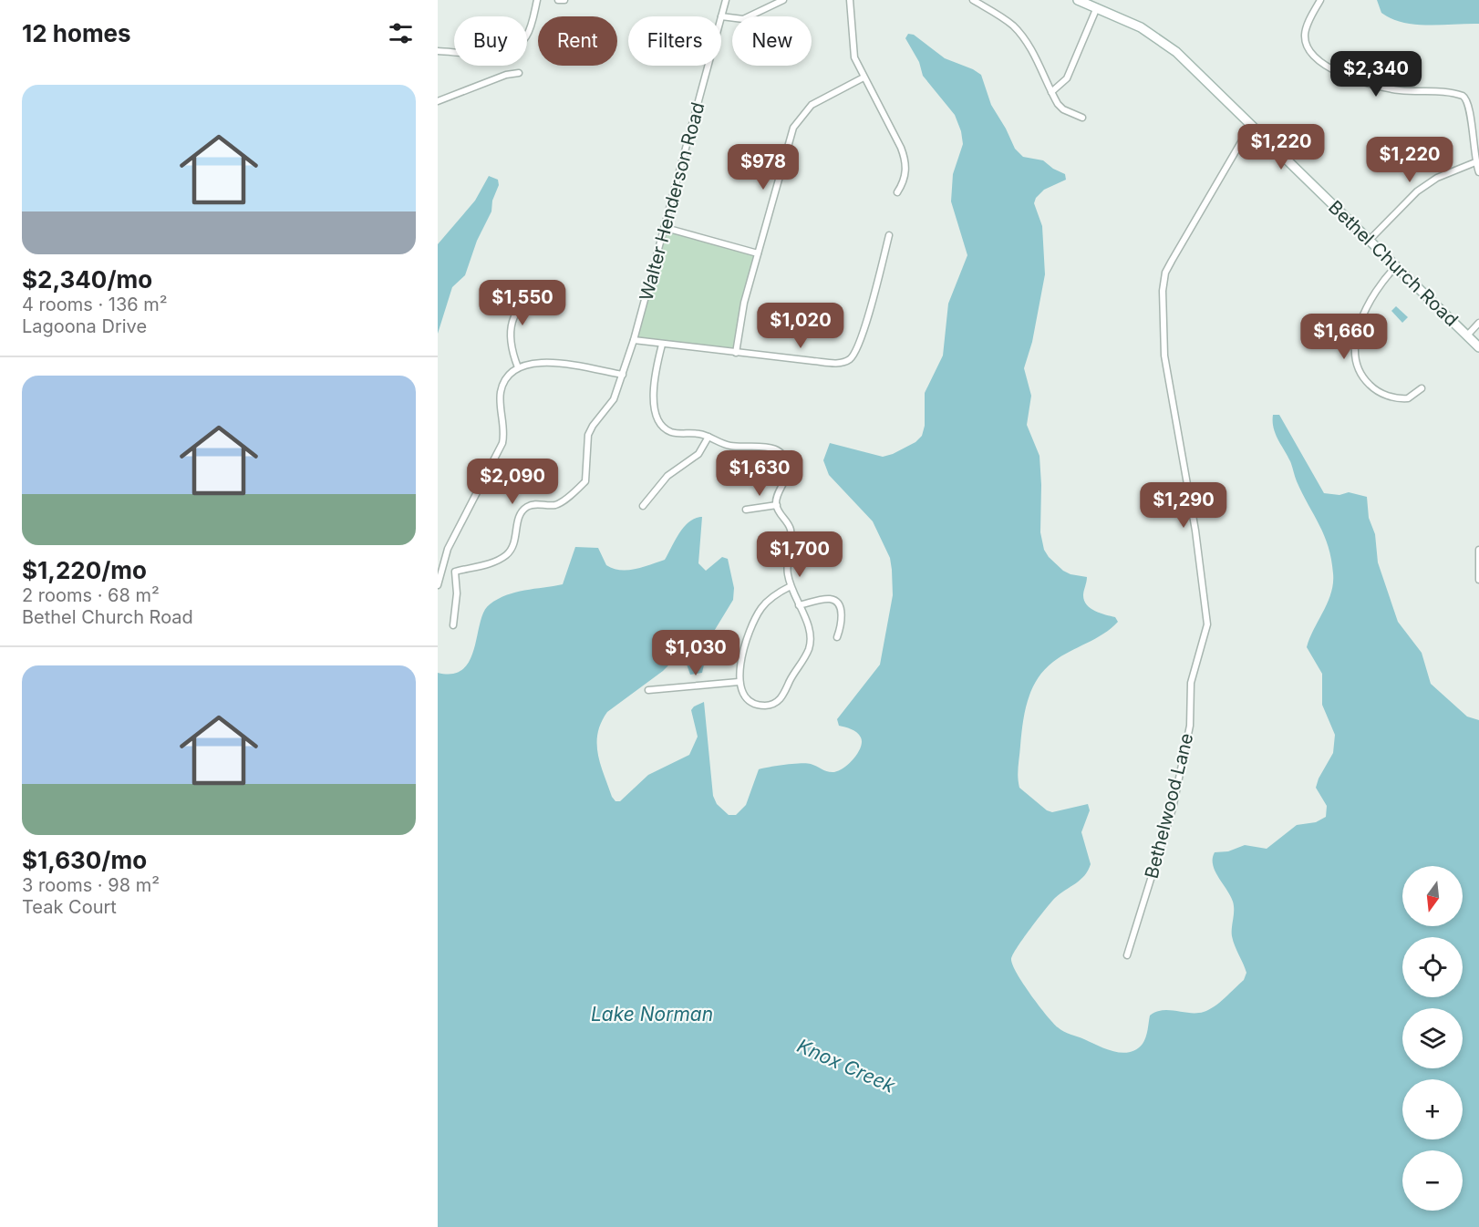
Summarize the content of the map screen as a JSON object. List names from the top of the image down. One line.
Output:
{"streets":{"street":["Walter Henderson Road","Bethel Church Road","Bethelwood Lane"]},"crossings":[["Bethel Church Road","Bethelwood Lane"]],"water":["Lake Norman","Knox Creek"],"north":"bottom","page":{"heading":"12 homes","chip":["Buy","Rent","Filters","New"],"price":["$2,340","$1,220","$1,220","$978","$1,550","$1,020","$1,660","$1,630","$2,090","$1,290","$1,700","$1,030"],"list":[{"name":"$2,340/mo","note":"4 rooms · 136 m² · Lagoona Drive"},{"name":"$1,220/mo","note":"2 rooms · 68 m² · Bethel Church Road"},{"name":"$1,630/mo","note":"3 rooms · 98 m² · Teak Court"}],"map_buttons":["+","−"]}}
